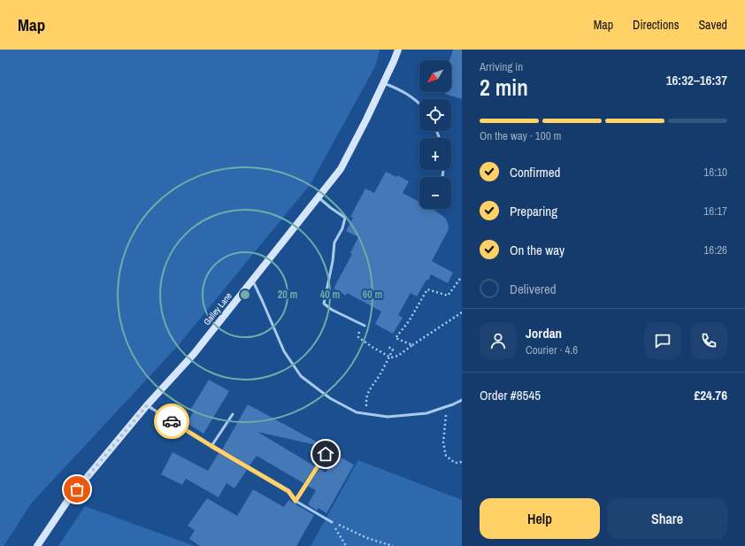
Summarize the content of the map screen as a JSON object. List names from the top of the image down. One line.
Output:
{"streets":{"street":["Galley Lane"]},"north":"bottom left","page":{"header":"Map","nav":["Map","Directions","Saved"],"heading":["2 min","Arriving in","16:32–16:37"],"panel":["Jordan","Courier · 4.6","Order #8545","£24.76"],"map_buttons":["+","−"],"bar":"On the way · 100 m","list":[["Confirmed","16:10"],["Preparing","16:17"],["On the way","16:26"],"Delivered"],"buttons":["Help","Share"]},"rings":["20 m","40 m","60 m"]}
